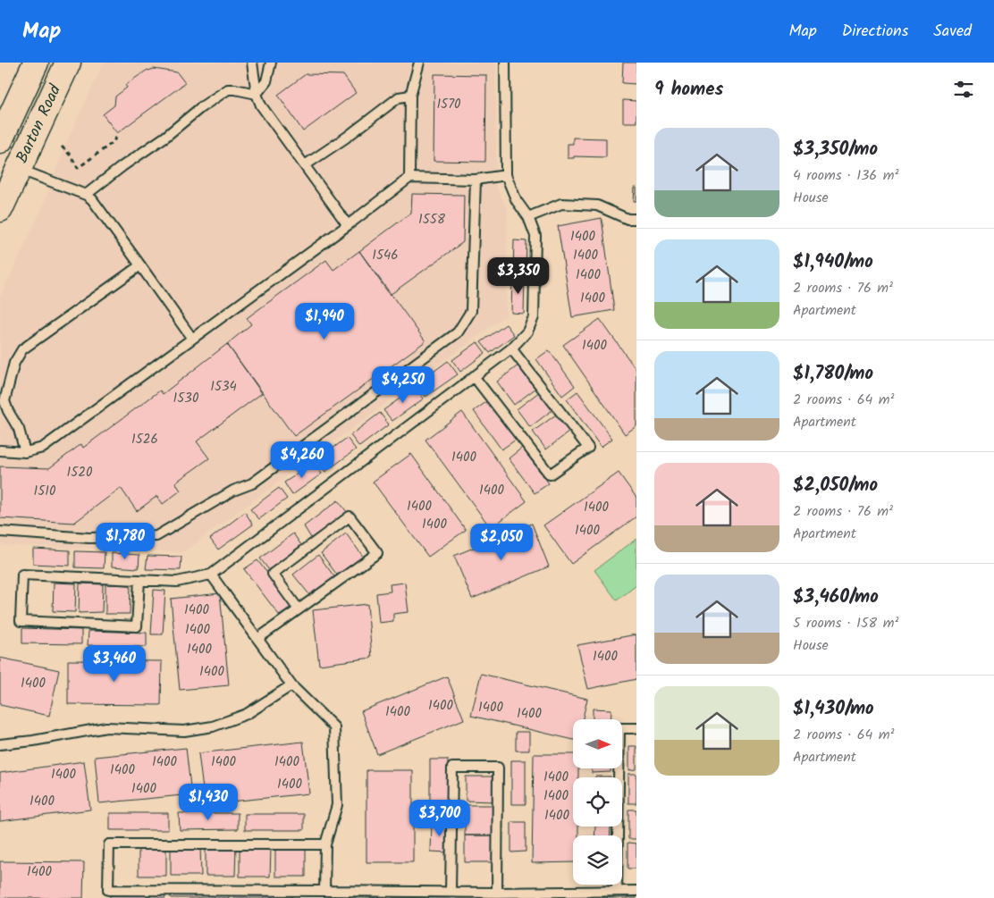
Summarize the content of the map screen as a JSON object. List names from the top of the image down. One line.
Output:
{"streets":{"main road":["Barton Road"]},"house_numbers":["1570","1558","1400","1546","1400","1400","1400","1400","1534","1530","1526","1400","1520","1400","1510","1400","1400","1400","1400","1400","1400","1400","1400","1400","1400","1400","1400","1400","1400","1400","1400","1400","1400","1400","1400","1400","1400","1400","1400","1400","1400"],"north":"right","page":{"header":"Map","nav":["Map","Directions","Saved"],"heading":"9 homes","list":[{"name":"$3,350/mo","note":"4 rooms · 136 m² · House"},{"name":"$1,940/mo","note":"2 rooms · 76 m² · Apartment"},{"name":"$1,780/mo","note":"2 rooms · 64 m² · Apartment"},{"name":"$2,050/mo","note":"2 rooms · 76 m² · Apartment"},{"name":"$3,460/mo","note":"5 rooms · 158 m² · House"},{"name":"$1,430/mo","note":"2 rooms · 64 m² · Apartment"}],"price":["$3,350","$1,940","$4,250","$4,260","$1,780","$2,050","$3,460","$1,430","$3,700"]}}
